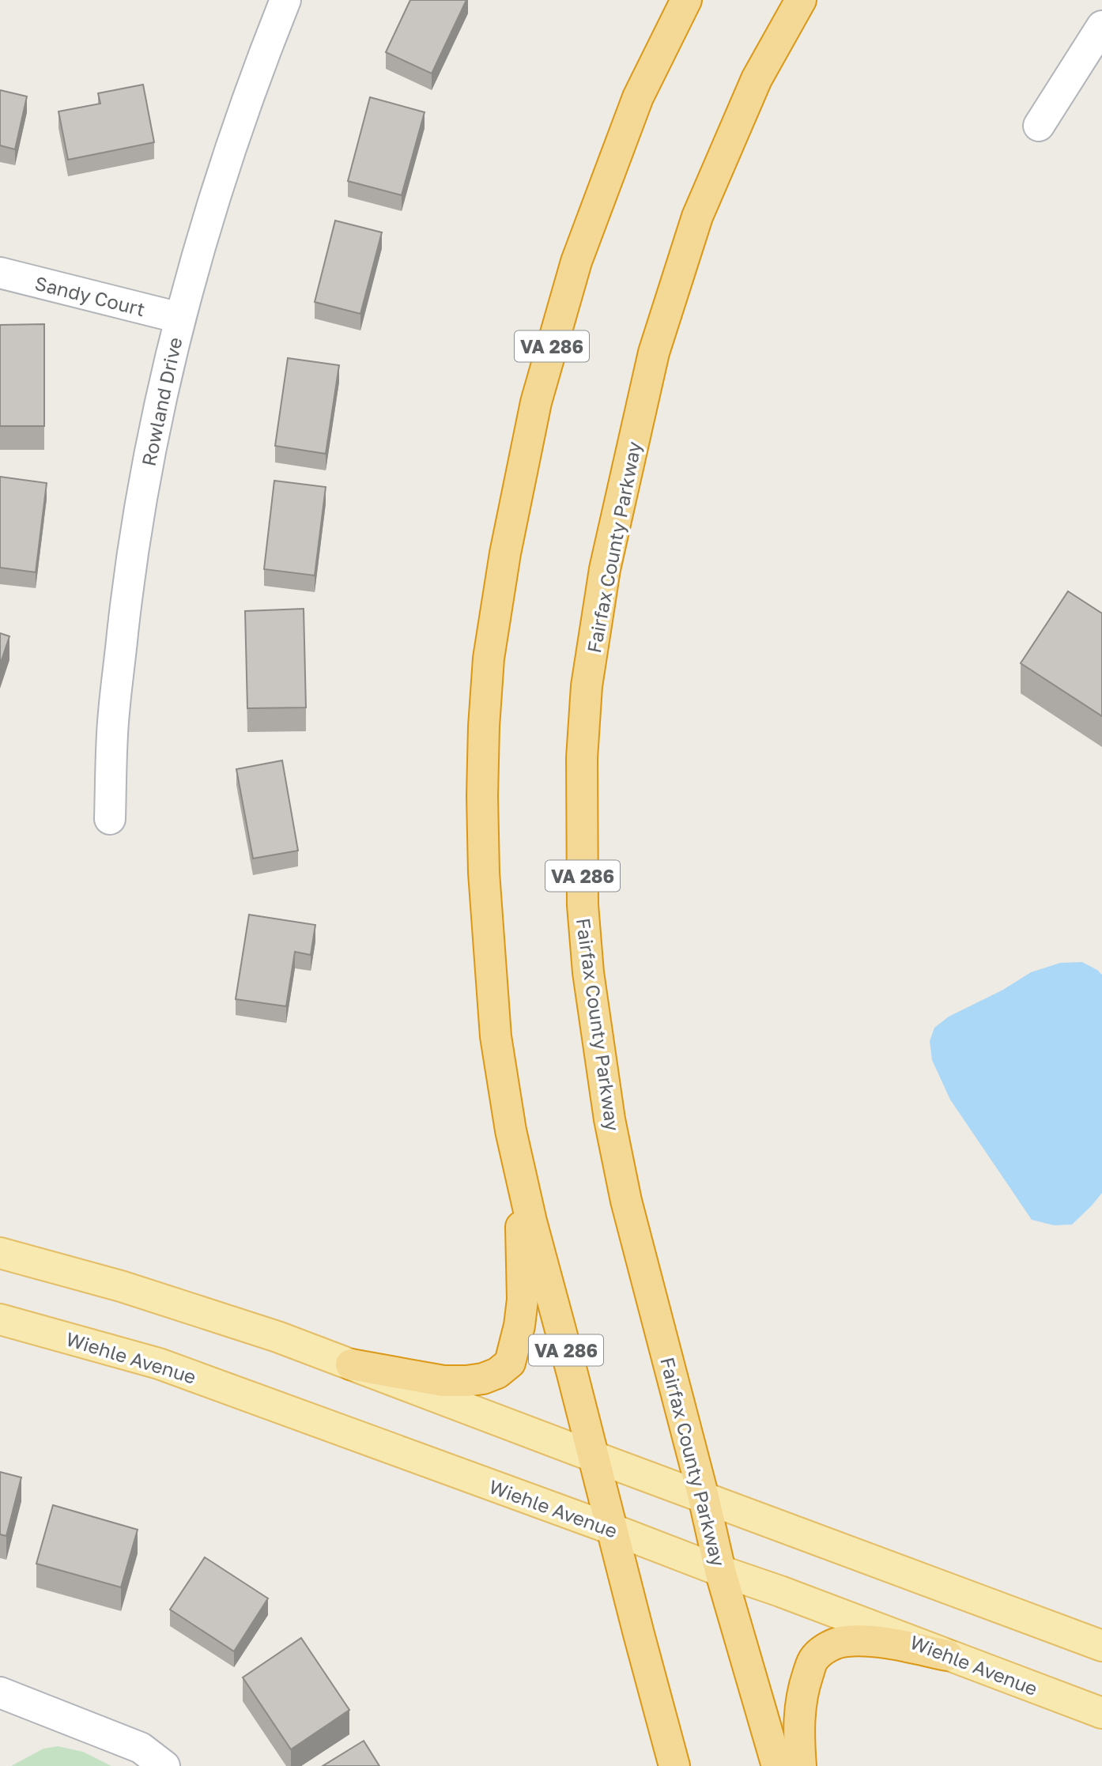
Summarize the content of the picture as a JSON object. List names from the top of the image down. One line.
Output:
{"streets":{"highway":["VA 286","Fairfax County Parkway"],"main road":["Wiehle Avenue"],"street":["Sandy Court","Rowland Drive"]},"crossings":[["Sandy Court","Rowland Drive"],["VA 286","Wiehle Avenue"],["Fairfax County Parkway","Wiehle Avenue"]]}
